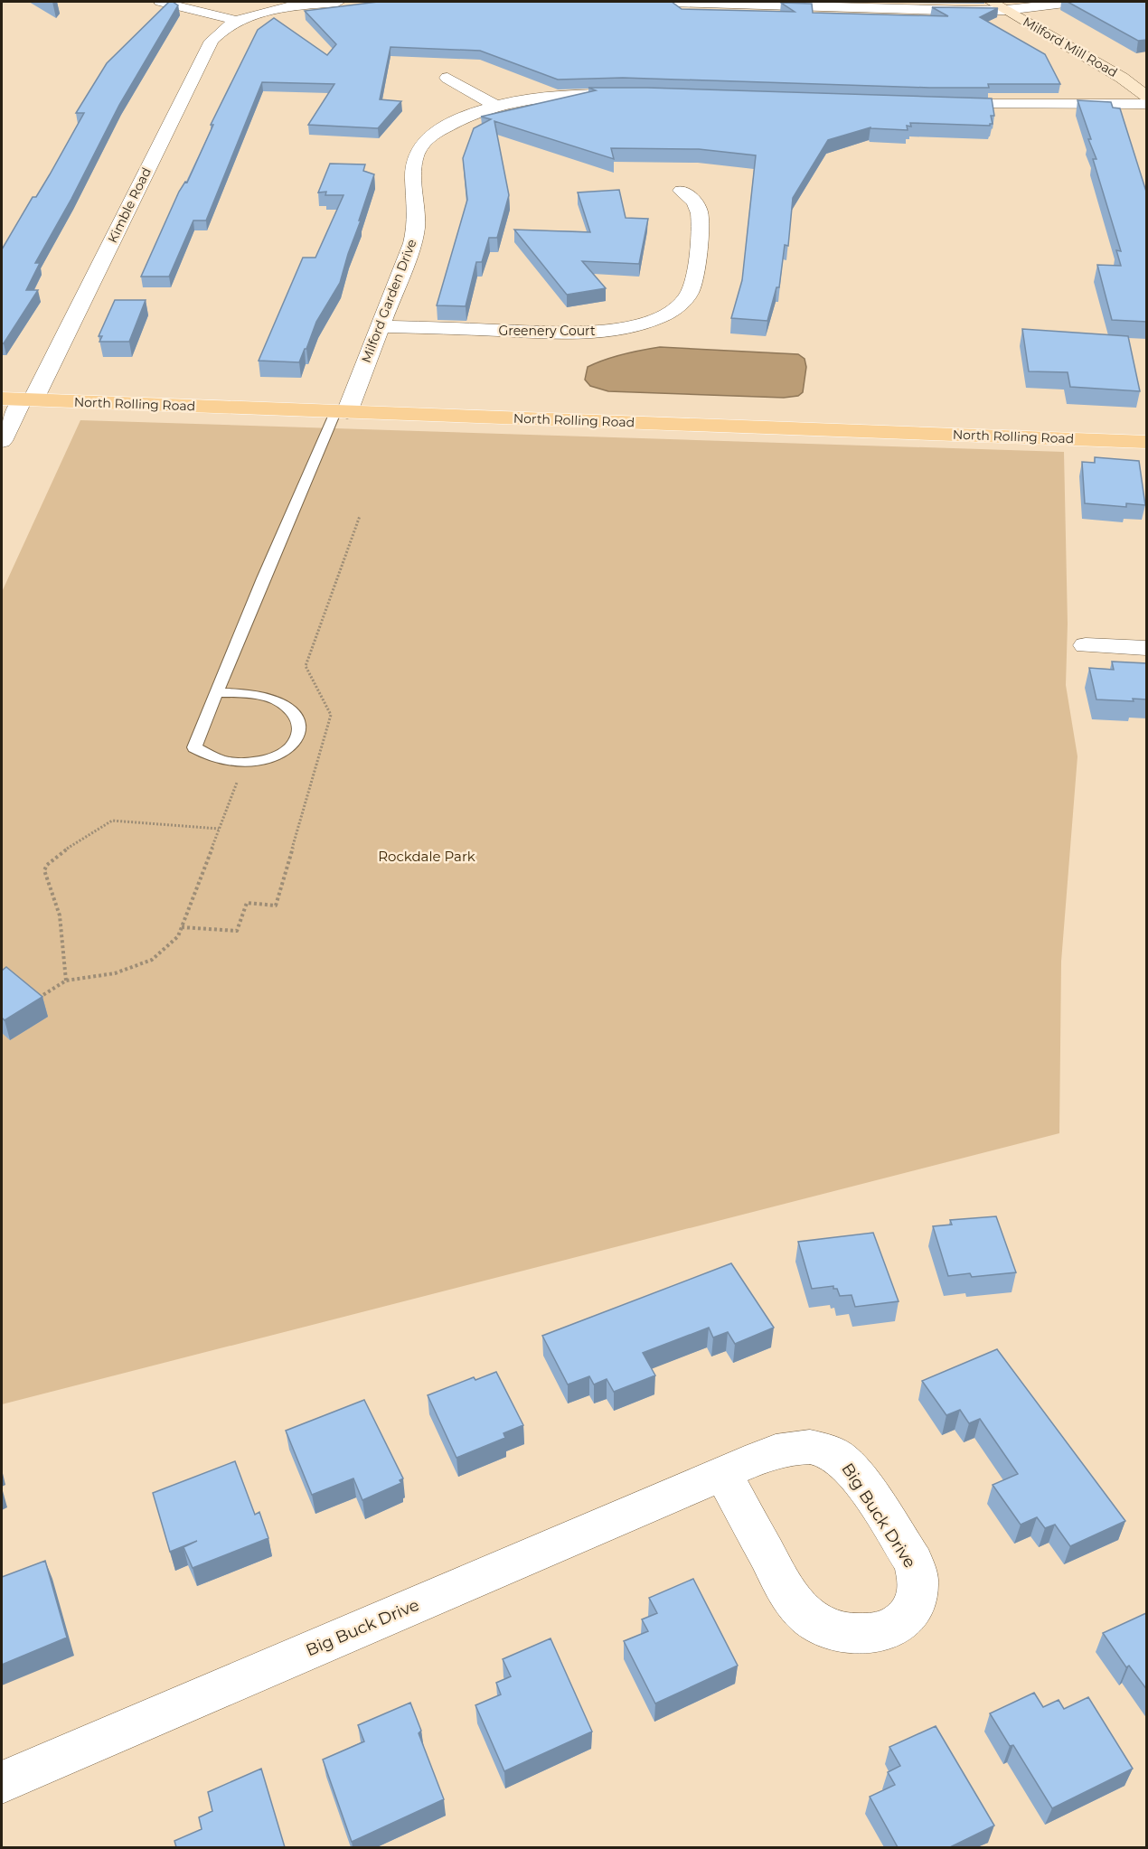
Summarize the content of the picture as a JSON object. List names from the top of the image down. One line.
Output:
{"streets":{"main road":["Milford Mill Road","North Rolling Road"],"street":["Kimble Road","Milford Garden Drive","Greenery Court","Big Buck Drive"]},"crossings":[["Kimble Road","North Rolling Road"],["Milford Garden Drive","Greenery Court"],["Milford Garden Drive","North Rolling Road"]],"parks":["Rockdale Park"]}
